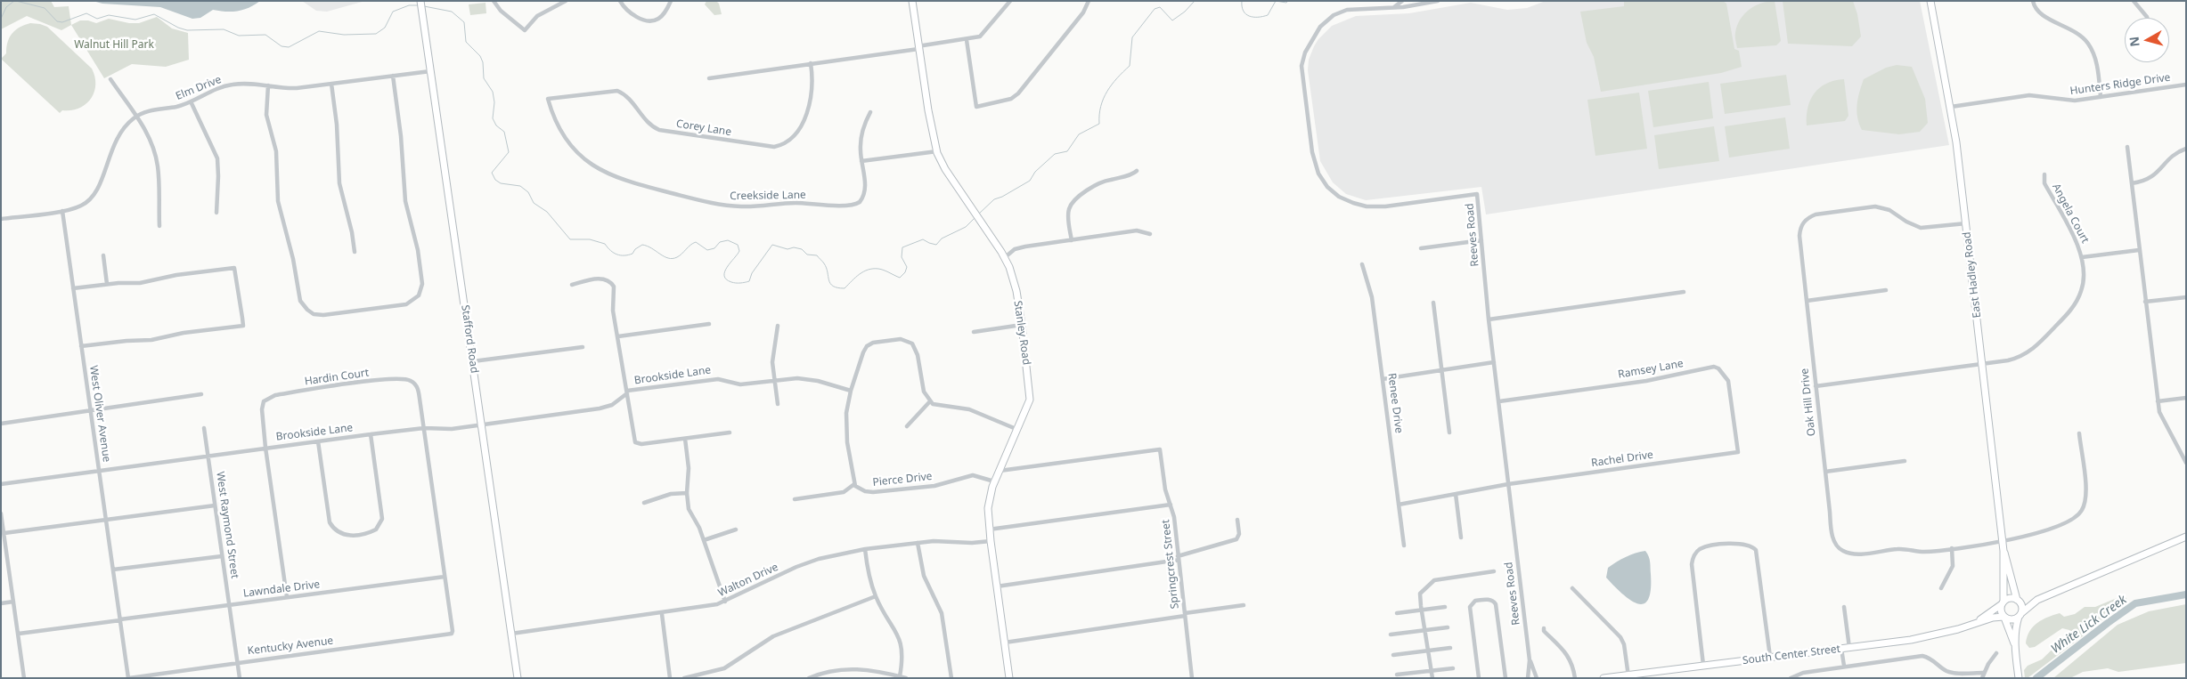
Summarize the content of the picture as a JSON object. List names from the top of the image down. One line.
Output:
{"streets":{"street":["Hunters Ridge Drive","Elm Drive","Corey Lane","Creekside Lane","Angela Court","Reeves Road","East Hadley Road","Stanley Road","Stafford Road","Ramsey Lane","Brookside Lane","Hardin Court","Oak Hill Drive","Renee Drive","West Oliver Avenue","Rachel Drive","Pierce Drive","West Raymond Street","Springcrest Street","Walton Drive","Lawndale Drive","Kentucky Avenue","South Center Street"]},"crossings":[["Hunters Ridge Drive","East Hadley Road"],["Elm Drive","Stafford Road"],["Elm Drive","West Oliver Avenue"],["Corey Lane","Creekside Lane"],["Angela Court","East Hadley Road"],["Angela Court","Oak Hill Drive"],["Reeves Road","Ramsey Lane"],["Reeves Road","Rachel Drive"],["East Hadley Road","Oak Hill Drive"],["East Hadley Road","South Center Street"],["Stanley Road","Pierce Drive"],["Stanley Road","Springcrest Street"],["Stanley Road","Walton Drive"],["Stafford Road","Brookside Lane"],["Stafford Road","Walton Drive"],["Ramsey Lane","Rachel Drive"],["Brookside Lane","Hardin Court"],["Brookside Lane","West Oliver Avenue"],["Brookside Lane","West Raymond Street"],["Renee Drive","Rachel Drive"],["West Oliver Avenue","Lawndale Drive"],["West Oliver Avenue","Kentucky Avenue"],["West Raymond Street","Lawndale Drive"],["West Raymond Street","Kentucky Avenue"],["Lawndale Drive","Kentucky Avenue"]],"water":["White Lick Creek"],"parks":["Walnut Hill Park"],"north":"left"}
